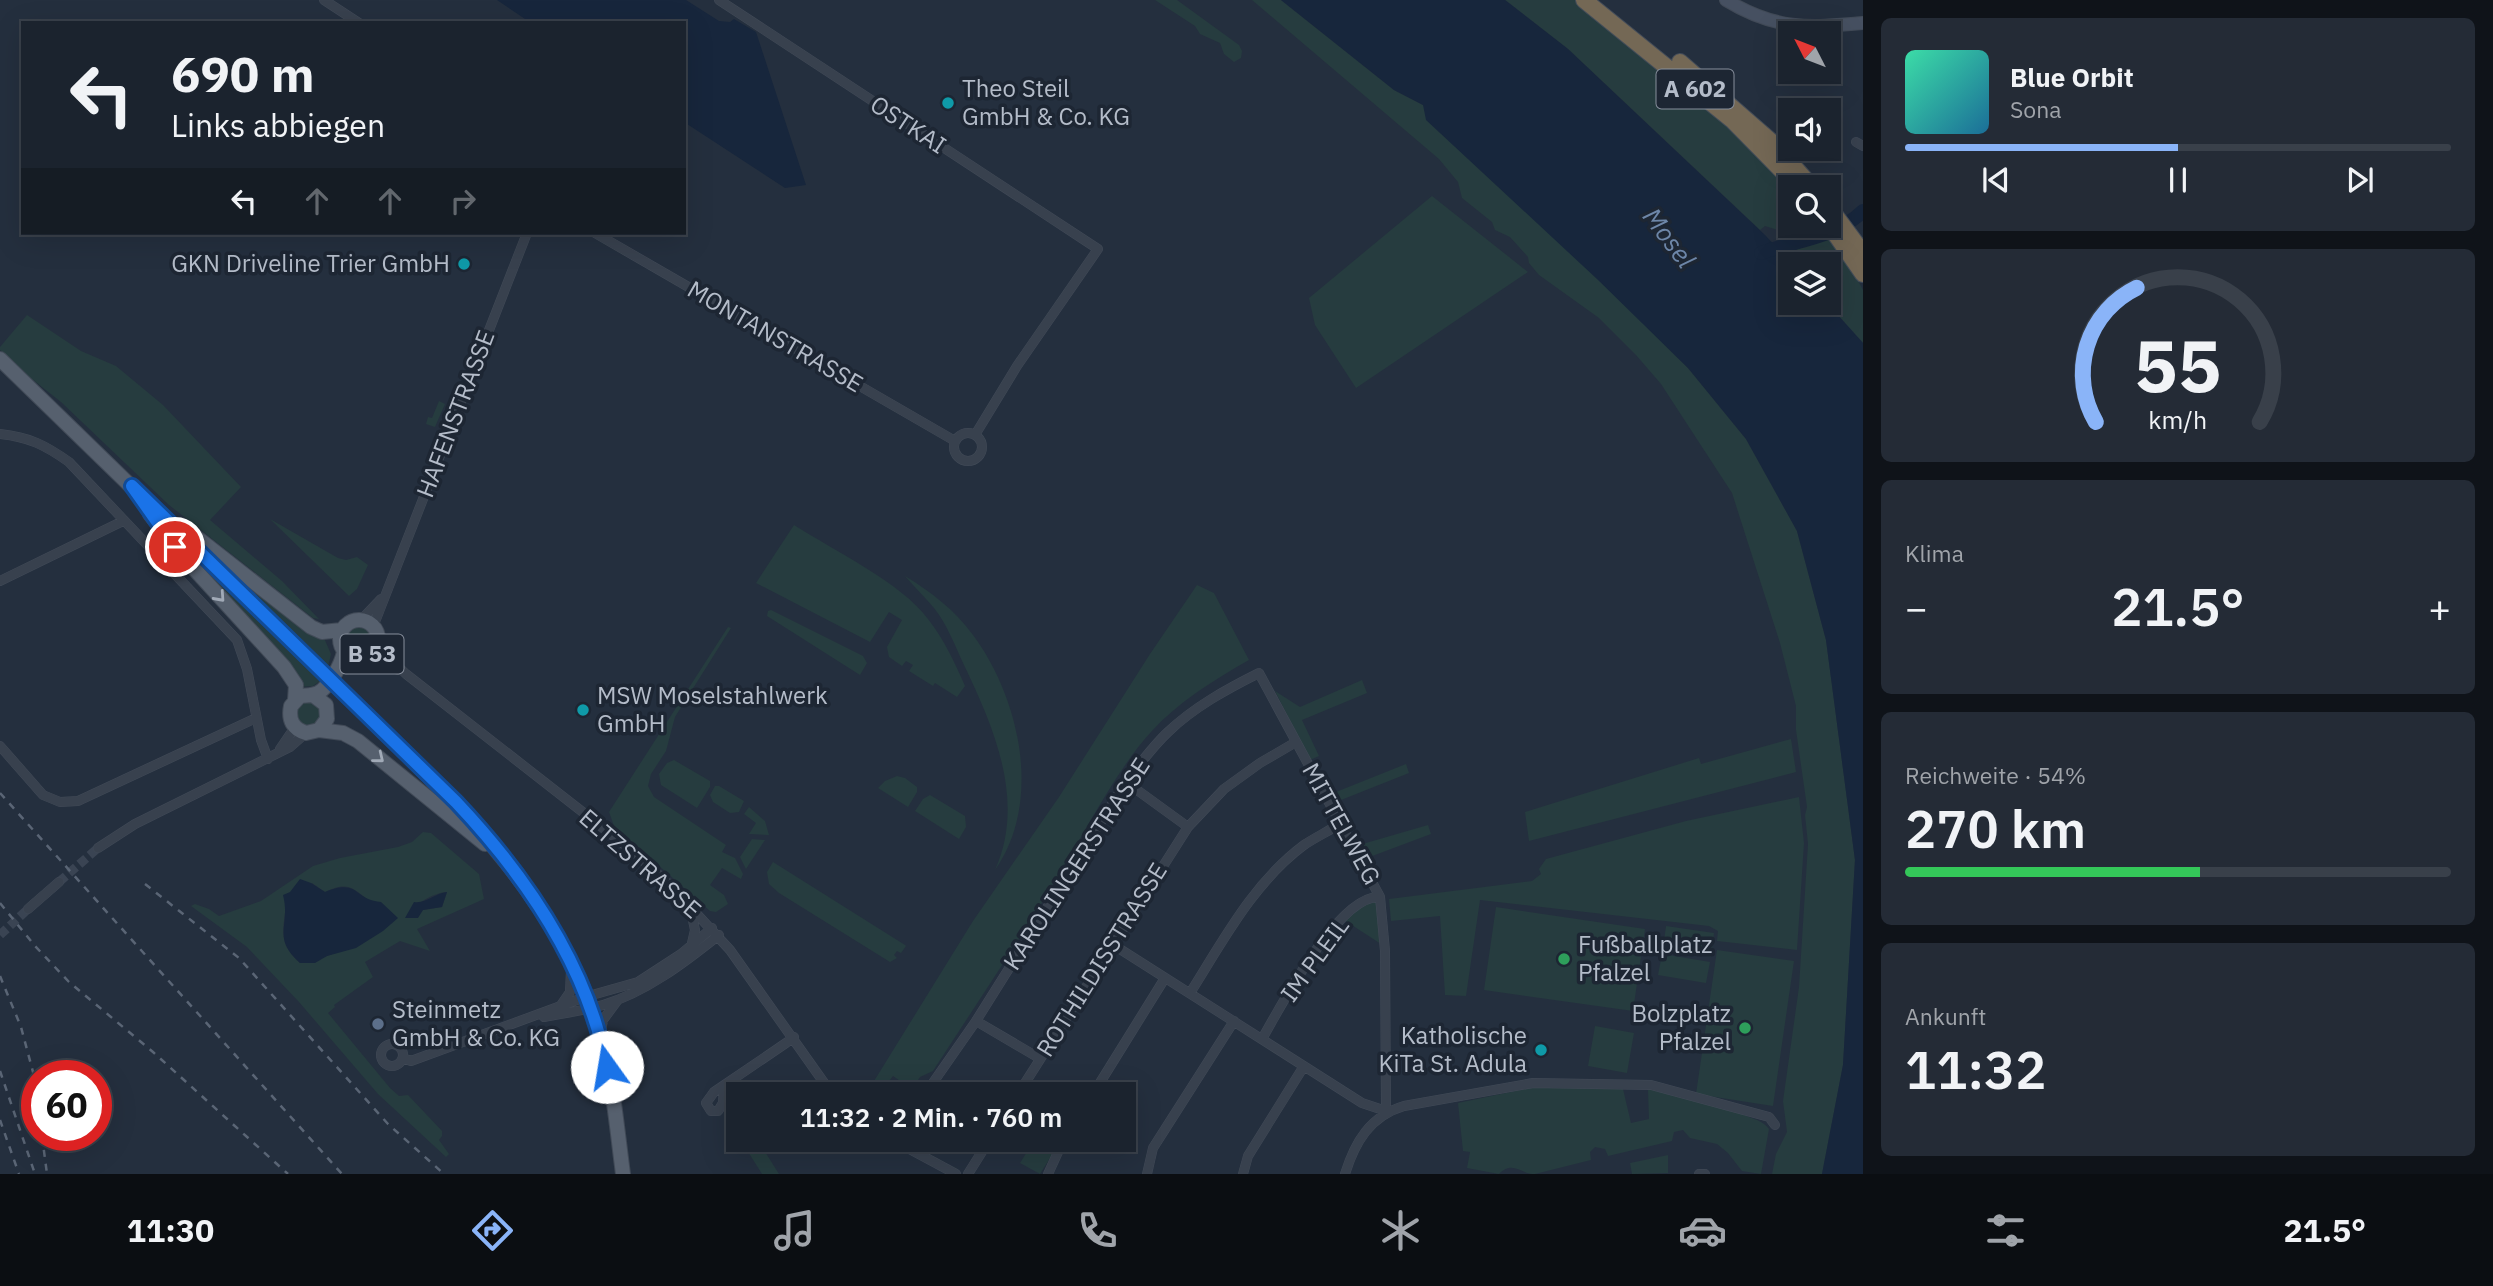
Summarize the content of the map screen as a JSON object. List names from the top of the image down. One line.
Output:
{"streets":{"highway":["A 602"],"main road":["B 53"],"street":["OSTKAI","MONTANSTRASSE","HAFENSTRASSE","MITTELWEG","ELTZSTRASSE","KAROLINGERSTRASSE","ROTHILDISSTRASSE","IM PLEIL"]},"crossings":[["OSTKAI","MONTANSTRASSE"],["HAFENSTRASSE","B 53"],["HAFENSTRASSE","ELTZSTRASSE"],["B 53","ELTZSTRASSE"],["MITTELWEG","KAROLINGERSTRASSE"],["MITTELWEG","ROTHILDISSTRASSE"],["MITTELWEG","IM PLEIL"]],"water":["Mosel"],"places":["Theo Steil GmbH & Co. KG","GKN Driveline Trier GmbH","MSW Moselstahlwerk GmbH","Fußballplatz Pfalzel","Steinmetz GmbH & Co. KG","Bolzplatz Pfalzel","Katholische KiTa St. Adula"],"north":"top left","page":{"turn":["690 m","Links abbiegen"],"song":["Blue Orbit","Sona"],"tile":["Klima",["Reichweite · 54%","270 km"],["Ankunft","11:32"]],"heat":["−","21.5°","+"],"limit":"60","trip":"11:32 · 2 Min. · 760 m","tabs":["11:30","21.5°"],"gauge":["55","km/h"]}}
